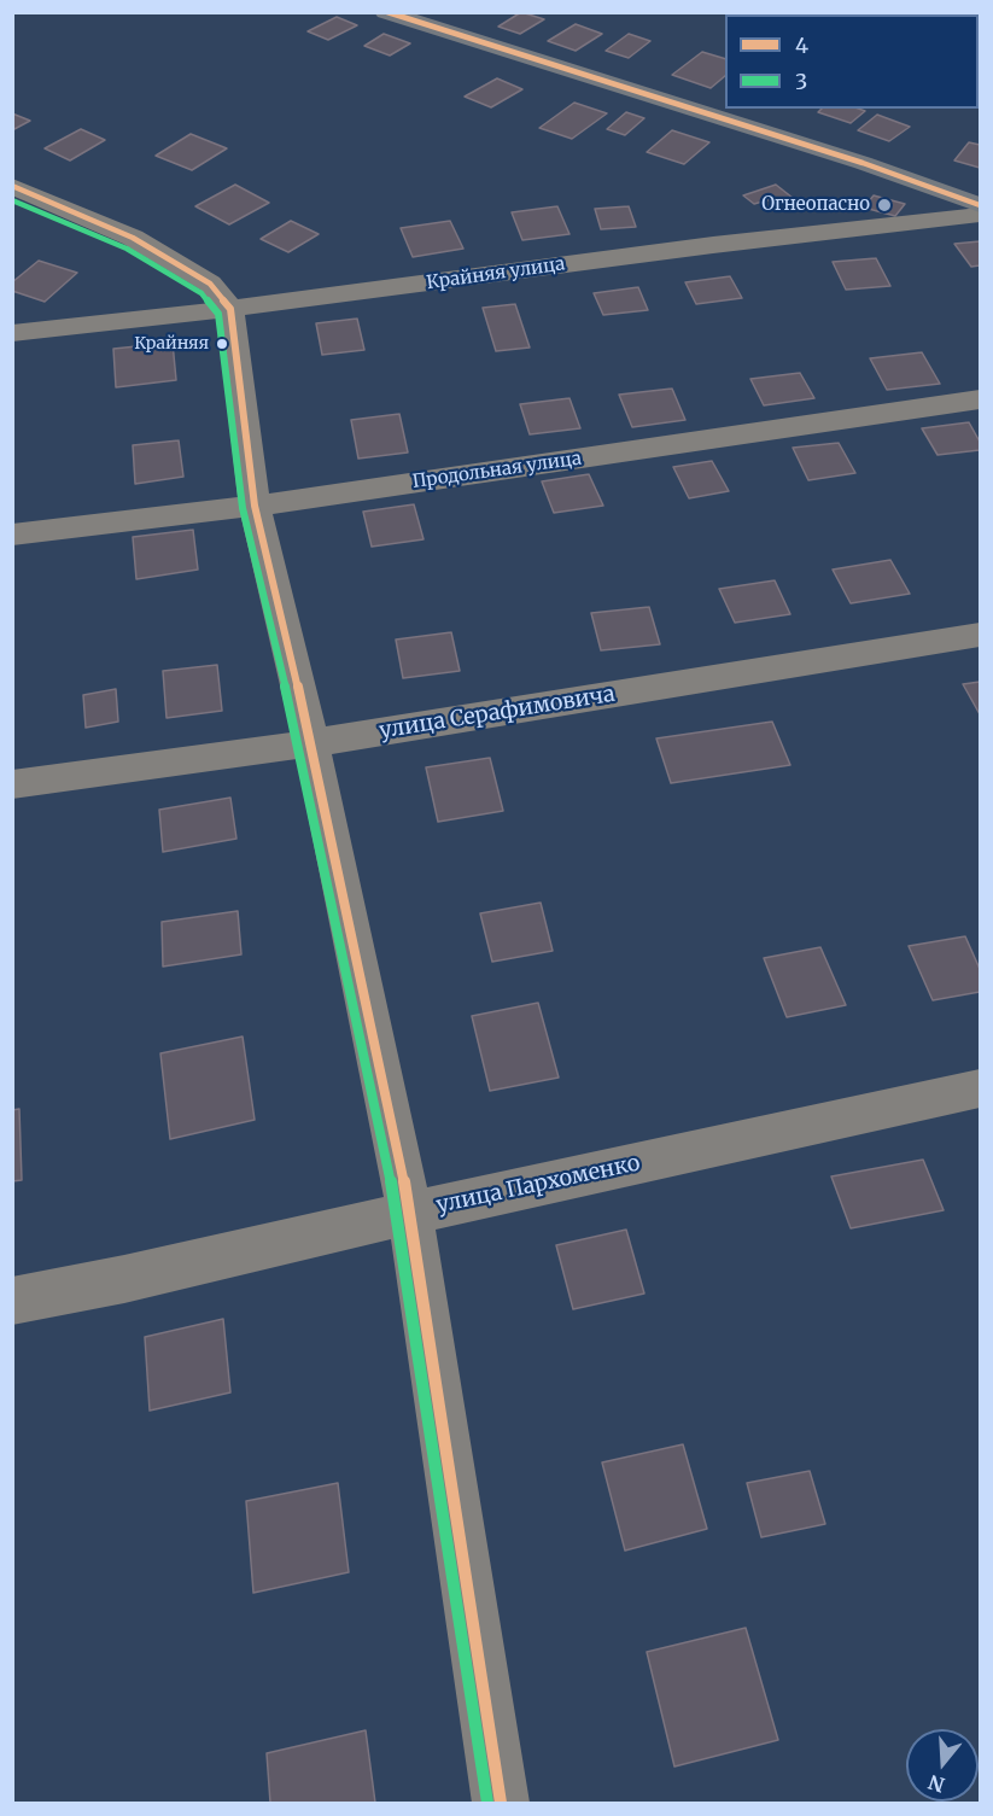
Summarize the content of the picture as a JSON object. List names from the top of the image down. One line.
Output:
{"streets":{"street":["Крайняя улица","Продольная улица","улица Серафимовича","улица Пархоменко"]},"places":["Огнеопасно","Крайняя"],"lines":["transit line 4","transit line 3"],"legend":["4","3"],"north":"bottom"}
